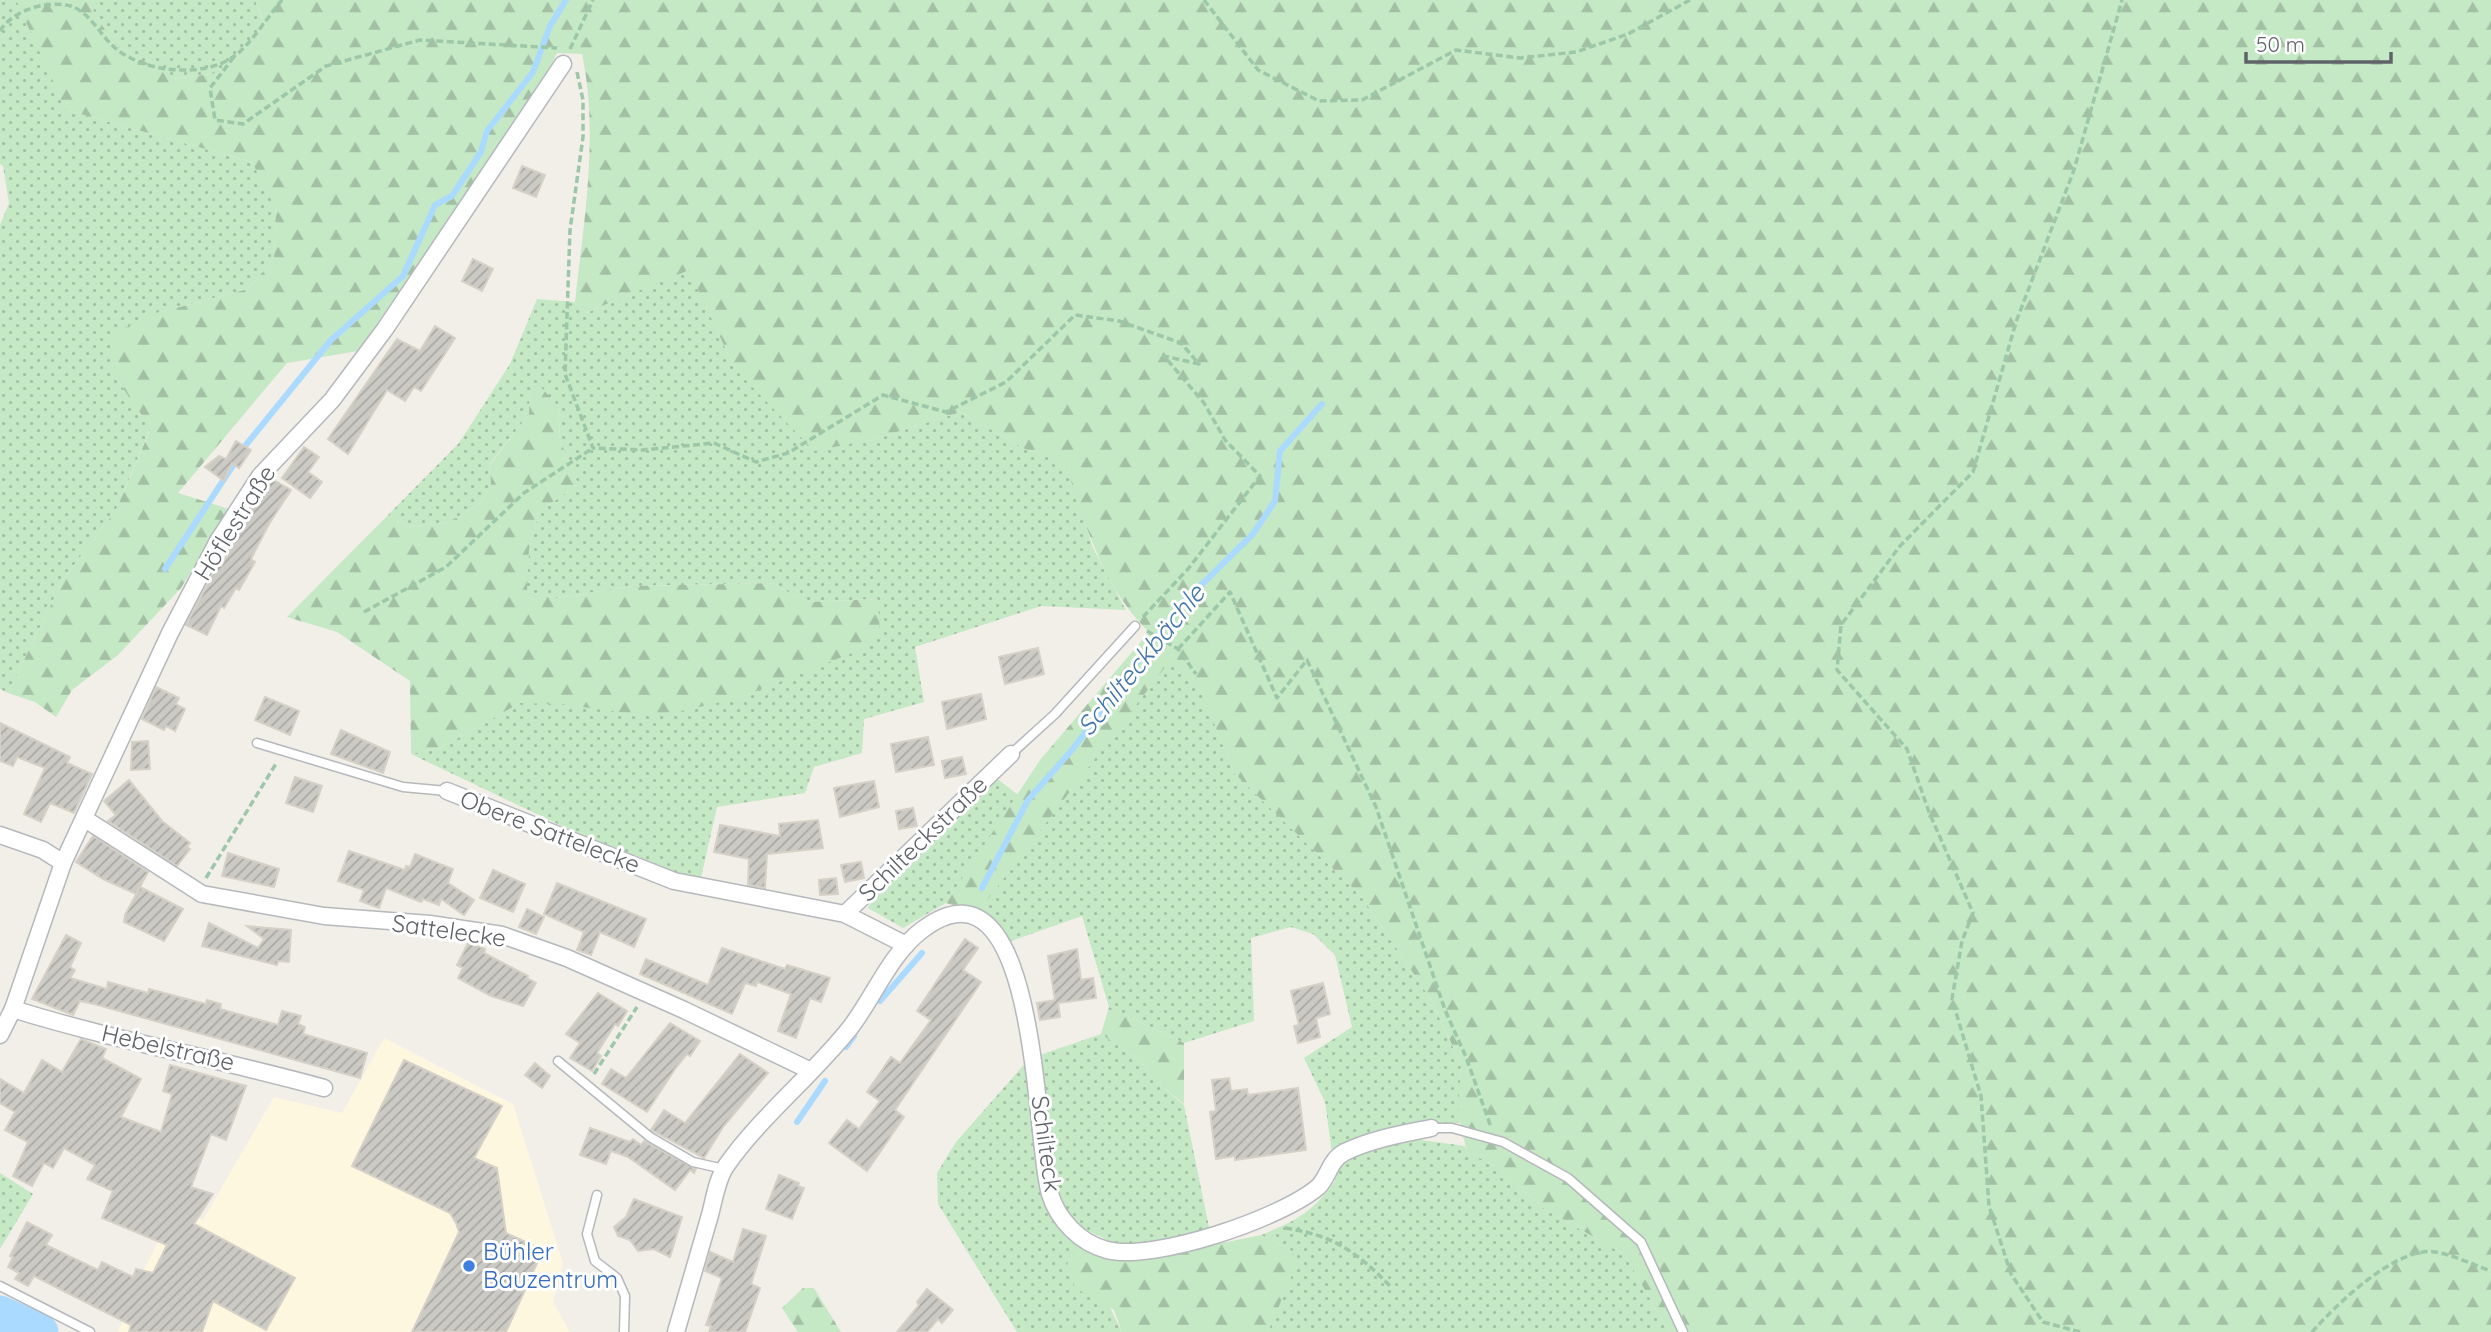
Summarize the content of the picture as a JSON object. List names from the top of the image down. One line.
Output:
{"streets":{"street":["Höflestraße","Obere Sattelecke","Schilteckstraße","Sattelecke","Hebelstraße","Schilteck"]},"crossings":[["Höflestraße","Sattelecke"],["Höflestraße","Hebelstraße"],["Obere Sattelecke","Schilteckstraße"],["Schilteckstraße","Schilteck"]],"water":["Schilteckbächle"],"places":["Bühler Bauzentrum"],"scale_bar":"50 m"}
